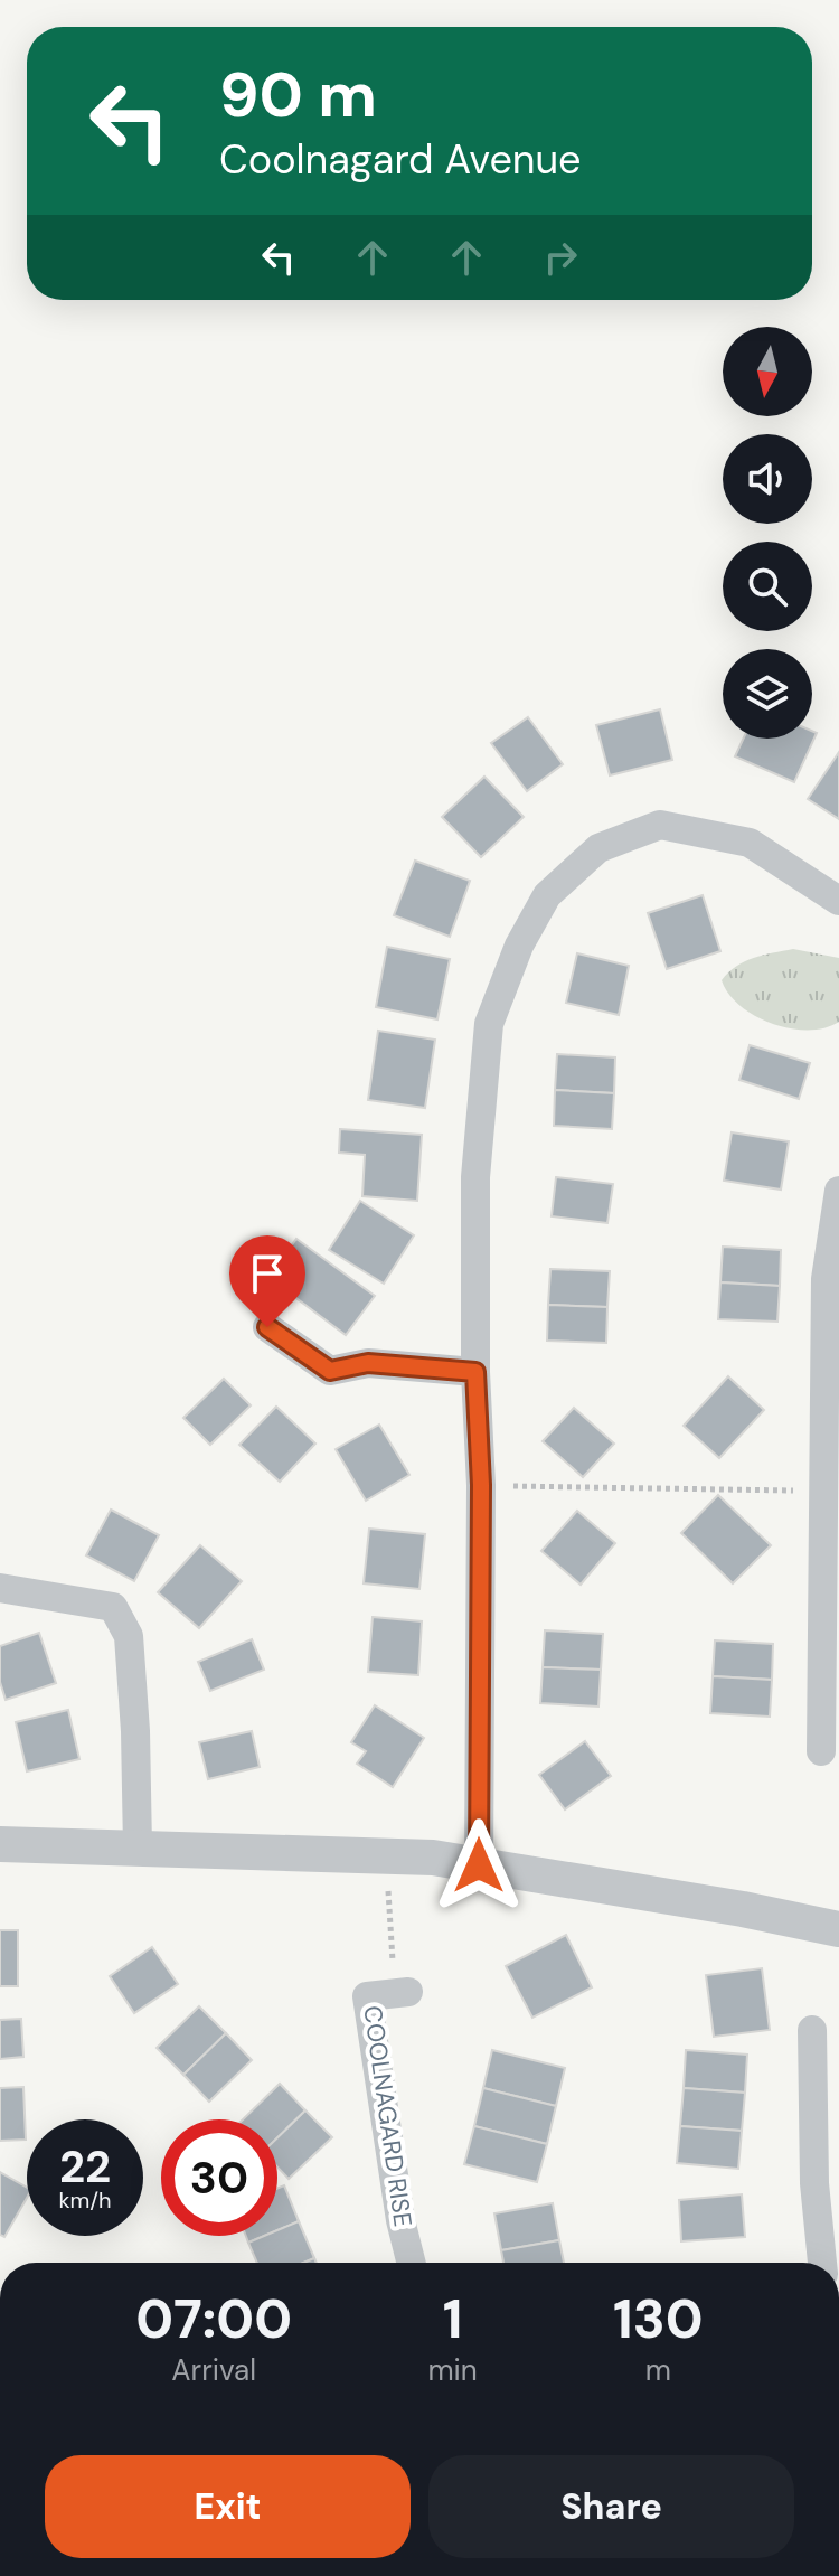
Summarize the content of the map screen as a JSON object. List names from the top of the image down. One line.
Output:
{"streets":{"street":["COOLNAGARD RISE"]},"north":"bottom","page":{"turn":["90 m","Coolnagard Avenue"],"speed":"22 km/h","limit":"30","eta":["07:00","Arrival","1","min","130","m"],"buttons":["Exit","Share"]}}
